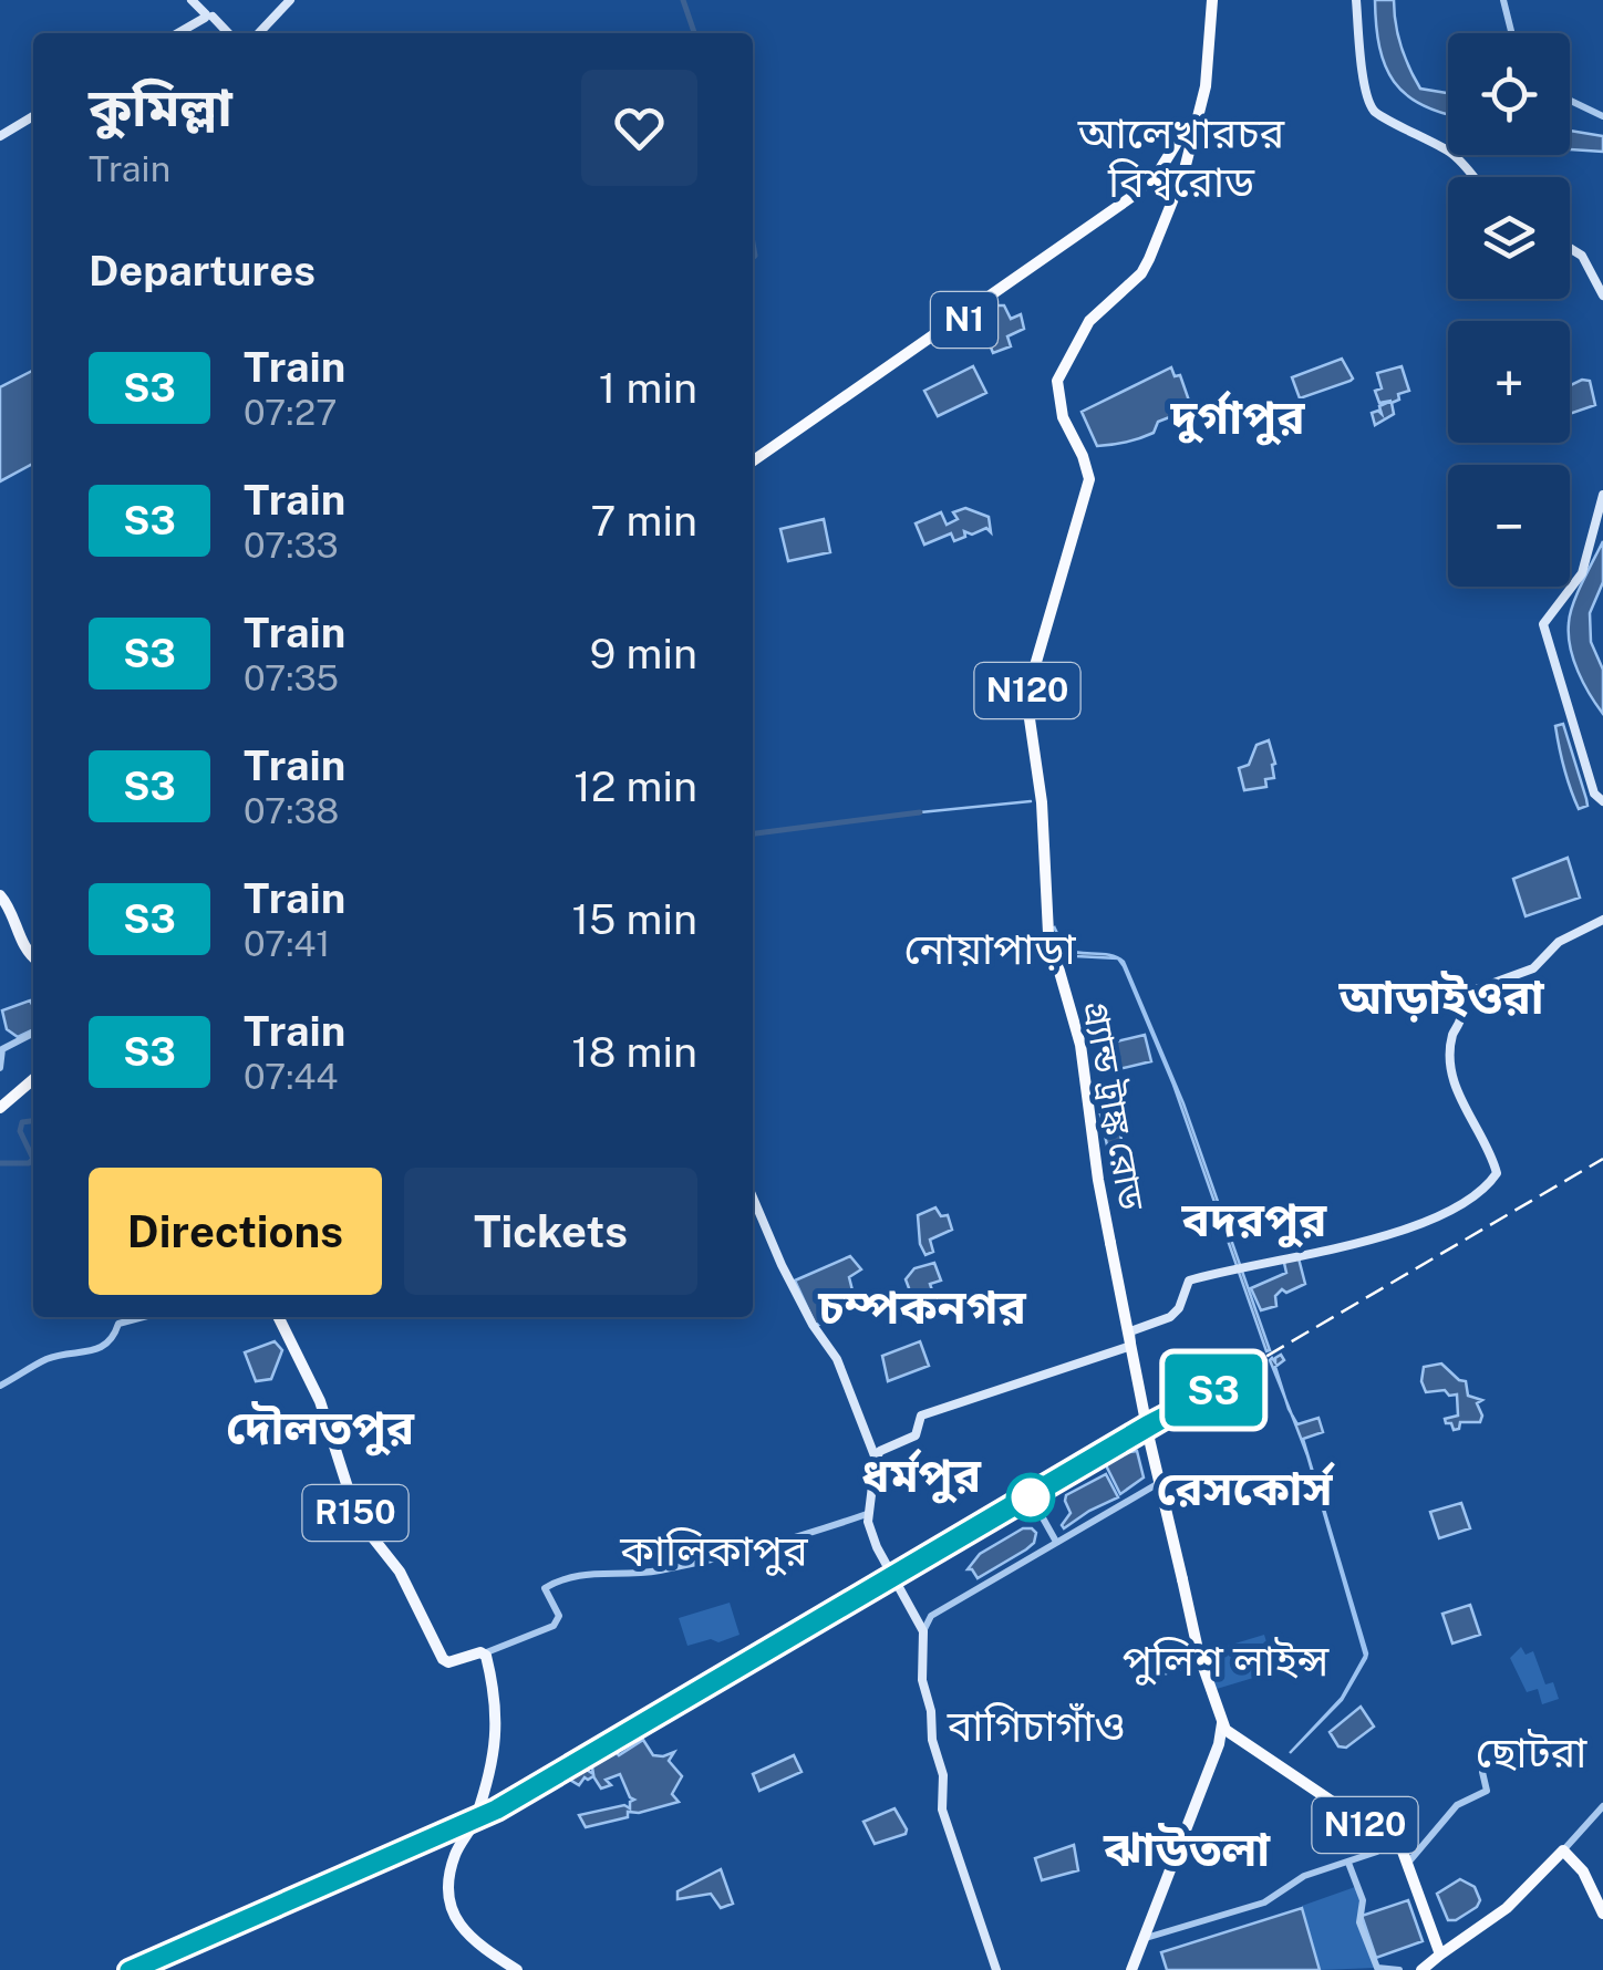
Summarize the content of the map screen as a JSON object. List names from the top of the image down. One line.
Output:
{"streets":{"highway":["N1","N120","গ্র্যান্ড ট্রাঙ্ক রোড"],"main road":["R150"]},"crossings":[["N1","গ্র্যান্ড ট্রাঙ্ক রোড"],["N120","গ্র্যান্ড ট্রাঙ্ক রোড"]],"districts":["আলেখারচর বিশ্বরোড","দুর্গাপুর","নোয়াপাড়া","আড়াইওরা","বদরপুর","চম্পকনগর","দৌলতপুর","ধর্মপুর","রেসকোর্স","কালিকাপুর","পুলিশ লাইন্স","বাগিচাগাঁও","ছোটরা","ঝাউতলা"],"page":{"on_map":"S3","map_buttons":["+","−"],"heading":[["কুমিল্লা","Train"],"Departures"],"list":[{"mark":"S3","name":"Train","note":"07:27","value":"1 min"},{"mark":"S3","name":"Train","note":"07:33","value":"7 min"},{"mark":"S3","name":"Train","note":"07:35","value":"9 min"},{"mark":"S3","name":"Train","note":"07:38","value":"12 min"},{"mark":"S3","name":"Train","note":"07:41","value":"15 min"},{"mark":"S3","name":"Train","note":"07:44","value":"18 min"}],"buttons":["Directions","Tickets"]}}
